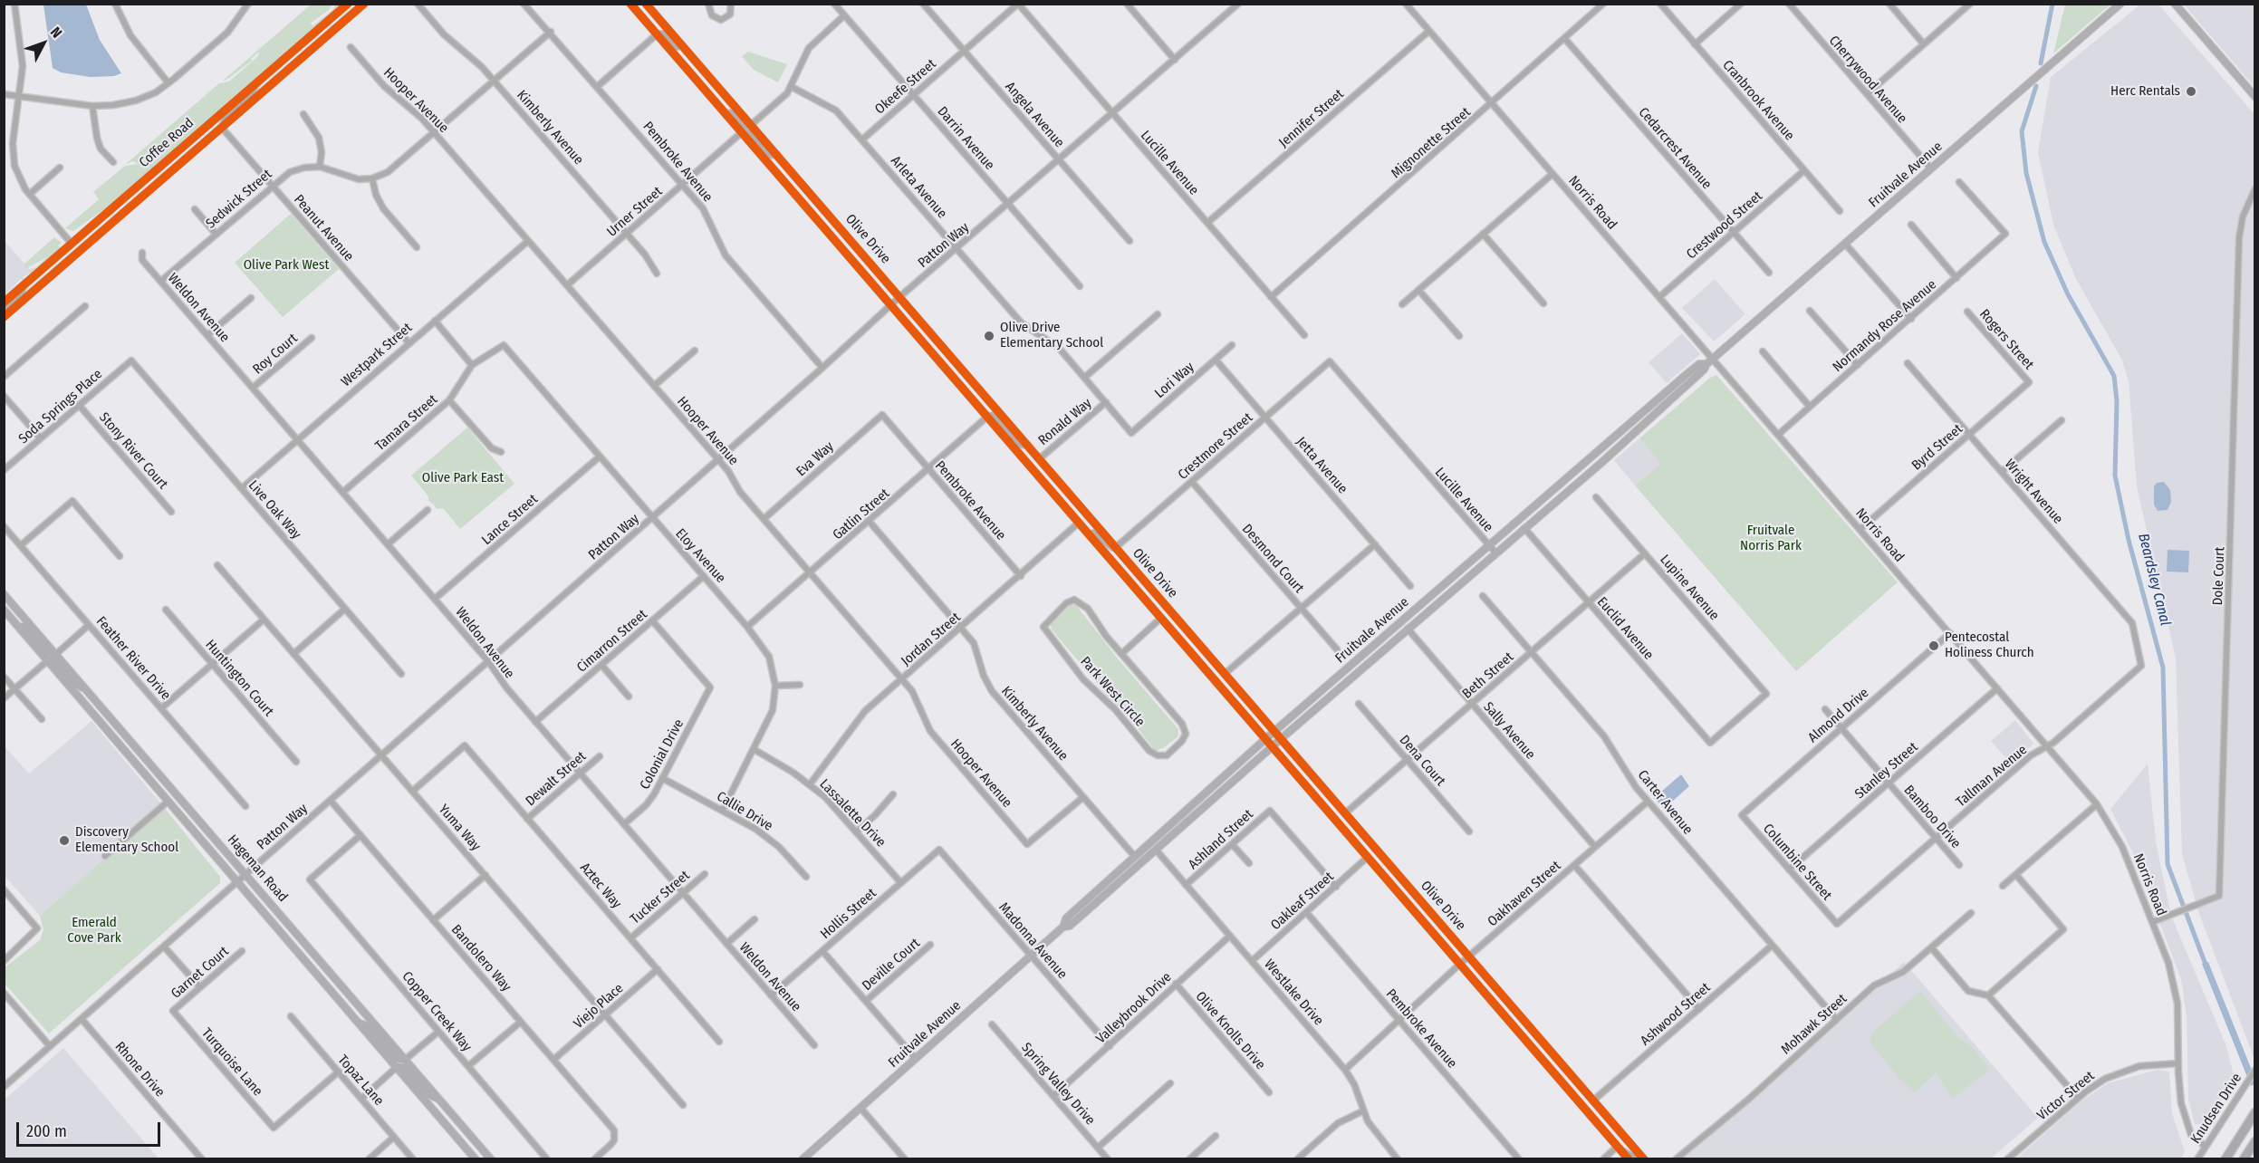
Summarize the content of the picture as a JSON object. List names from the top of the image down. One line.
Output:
{"streets":{"main road":["Coffee Road","Fruitvale Avenue","Olive Drive","Hageman Road"],"street":["Cherrywood Avenue","Okeefe Street","Hooper Avenue","Cranbrook Avenue","Angela Avenue","Jennifer Street","Kimberly Avenue","Darrin Avenue","Mignonette Street","Cedarcrest Avenue","Pembroke Avenue","Lucille Avenue","Arleta Avenue","Sedwick Street","Norris Road","Urner Street","Crestwood Street","Peanut Avenue","Patton Way","Weldon Avenue","Normandy Rose Avenue","Rogers Street","Roy Court","Westpark Street","Lori Way","Soda Springs Place","Ronald Way","Tamara Street","Crestmore Street","Byrd Street","Stony River Court","Eva Way","Jetta Avenue","Wright Avenue","Live Oak Way","Gatlin Street","Lance Street","Eloy Avenue","Desmond Court","Dole Court","Lupine Avenue","Euclid Avenue","Jordan Street","Cimarron Street","Feather River Drive","Beth Street","Huntington Court","Park West Circle","Almond Drive","Sally Avenue","Colonial Drive","Dena Court","Stanley Street","Tallman Avenue","Dewalt Street","Carter Avenue","Callie Drive","Lassalette Drive","Bamboo Drive","Yuma Way","Ashland Street","Columbine Street","Aztec Way","Oakhaven Street","Tucker Street","Oakleaf Street","Hollis Street","Madonna Avenue","Bandolero Way","Deville Court","Garnet Court","Westlake Drive","Viejo Place","Valleybrook Drive","Copper Creek Way","Ashwood Street","Mohawk Street","Olive Knolls Drive","Turquoise Lane","Rhone Drive","Topaz Lane","Spring Valley Drive","Victor Street","Knudsen Drive"]},"crossings":[["Cherrywood Avenue","Fruitvale Avenue"],["Okeefe Street","Angela Avenue"],["Okeefe Street","Darrin Avenue"],["Okeefe Street","Lucille Avenue"],["Okeefe Street","Arleta Avenue"],["Hooper Avenue","Kimberly Avenue"],["Hooper Avenue","Urner Street"],["Hooper Avenue","Patton Way"],["Hooper Avenue","Westpark Street"],["Hooper Avenue","Eva Way"],["Hooper Avenue","Gatlin Street"],["Hooper Avenue","Jordan Street"],["Cranbrook Avenue","Crestwood Street"],["Angela Avenue","Patton Way"],["Jennifer Street","Lucille Avenue"],["Jennifer Street","Norris Road"],["Kimberly Avenue","Fruitvale Avenue"],["Kimberly Avenue","Urner Street"],["Kimberly Avenue","Gatlin Street"],["Kimberly Avenue","Jordan Street"],["Darrin Avenue","Patton Way"],["Coffee Road","Peanut Avenue"],["Mignonette Street","Cedarcrest Avenue"],["Mignonette Street","Lucille Avenue"],["Mignonette Street","Norris Road"],["Cedarcrest Avenue","Crestwood Street"],["Pembroke Avenue","Urner Street"],["Pembroke Avenue","Patton Way"],["Pembroke Avenue","Eva Way"],["Pembroke Avenue","Gatlin Street"],["Pembroke Avenue","Jordan Street"],["Pembroke Avenue","Oakhaven Street"],["Pembroke Avenue","Oakleaf Street"],["Lucille Avenue","Fruitvale Avenue"],["Lucille Avenue","Patton Way"],["Lucille Avenue","Crestmore Street"],["Fruitvale Avenue","Norris Road"],["Fruitvale Avenue","Olive Drive"],["Fruitvale Avenue","Euclid Avenue"],["Fruitvale Avenue","Sally Avenue"],["Fruitvale Avenue","Madonna Avenue"],["Fruitvale Avenue","Westlake Drive"],["Arleta Avenue","Patton Way"],["Arleta Avenue","Lori Way"],["Arleta Avenue","Ronald Way"],["Sedwick Street","Peanut Avenue"],["Sedwick Street","Weldon Avenue"],["Norris Road","Crestwood Street"],["Norris Road","Normandy Rose Avenue"],["Norris Road","Byrd Street"],["Norris Road","Dole Court"],["Norris Road","Almond Drive"],["Norris Road","Stanley Street"],["Norris Road","Tallman Avenue"],["Norris Road","Victor Street"],["Norris Road","Knudsen Drive"],["Urner Street","Olive Drive"],["Peanut Avenue","Westpark Street"],["Olive Drive","Patton Way"],["Olive Drive","Ronald Way"],["Olive Drive","Crestmore Street"],["Olive Drive","Gatlin Street"],["Olive Drive","Jordan Street"],["Olive Drive","Beth Street"],["Olive Drive","Oakhaven Street"],["Olive Drive","Oakleaf Street"],["Olive Drive","Ashwood Street"],["Patton Way","Weldon Avenue"],["Patton Way","Eloy Avenue"],["Patton Way","Yuma Way"],["Patton Way","Hageman Road"],["Patton Way","Bandolero Way"],["Patton Way","Rhone Drive"],["Weldon Avenue","Roy Court"],["Weldon Avenue","Westpark Street"],["Weldon Avenue","Tamara Street"],["Weldon Avenue","Lance Street"],["Weldon Avenue","Cimarron Street"],["Weldon Avenue","Colonial Drive"],["Weldon Avenue","Dewalt Street"],["Weldon Avenue","Tucker Street"],["Weldon Avenue","Hollis Street"],["Rogers Street","Byrd Street"],["Westpark Street","Live Oak Way"],["Lori Way","Jetta Avenue"],["Soda Springs Place","Stony River Court"],["Soda Springs Place","Live Oak Way"],["Tamara Street","Eloy Avenue"],["Crestmore Street","Jetta Avenue"],["Crestmore Street","Desmond Court"],["Byrd Street","Wright Avenue"],["Wright Avenue","Tallman Avenue"],["Gatlin Street","Eloy Avenue"],["Lance Street","Eloy Avenue"],["Eloy Avenue","Cimarron Street"],["Eloy Avenue","Callie Drive"],["Eloy Avenue","Lassalette Drive"],["Lupine Avenue","Euclid Avenue"],["Lupine Avenue","Beth Street"],["Euclid Avenue","Beth Street"],["Jordan Street","Lassalette Drive"],["Cimarron Street","Colonial Drive"],["Beth Street","Sally Avenue"],["Beth Street","Dena Court"],["Beth Street","Carter Avenue"],["Almond Drive","Bamboo Drive"],["Almond Drive","Columbine Street"],["Sally Avenue","Oakhaven Street"],["Colonial Drive","Callie Drive"],["Stanley Street","Bamboo Drive"],["Stanley Street","Columbine Street"],["Tallman Avenue","Bamboo Drive"],["Tallman Avenue","Columbine Street"],["Dewalt Street","Aztec Way"],["Carter Avenue","Oakhaven Street"],["Carter Avenue","Ashwood Street"],["Carter Avenue","Mohawk Street"],["Lassalette Drive","Hollis Street"],["Yuma Way","Aztec Way"],["Yuma Way","Viejo Place"],["Ashland Street","Oakleaf Street"],["Ashland Street","Westlake Drive"],["Aztec Way","Tucker Street"],["Aztec Way","Viejo Place"],["Oakhaven Street","Westlake Drive"],["Oakleaf Street","Westlake Drive"],["Hollis Street","Madonna Avenue"],["Madonna Avenue","Valleybrook Drive"],["Bandolero Way","Viejo Place"],["Bandolero Way","Copper Creek Way"],["Garnet Court","Turquoise Lane"],["Westlake Drive","Valleybrook Drive"],["Valleybrook Drive","Olive Knolls Drive"],["Valleybrook Drive","Spring Valley Drive"],["Turquoise Lane","Topaz Lane"]],"water":["Beardsley Canal"],"parks":["Olive Park West","Olive Park East","Fruitvale Norris Park","Emerald Cove Park"],"places":["Herc Rentals","Olive Drive Elementary School","Pentecostal Holiness Church","Discovery Elementary School"],"scale_bar":"200 m","north":"top right"}
